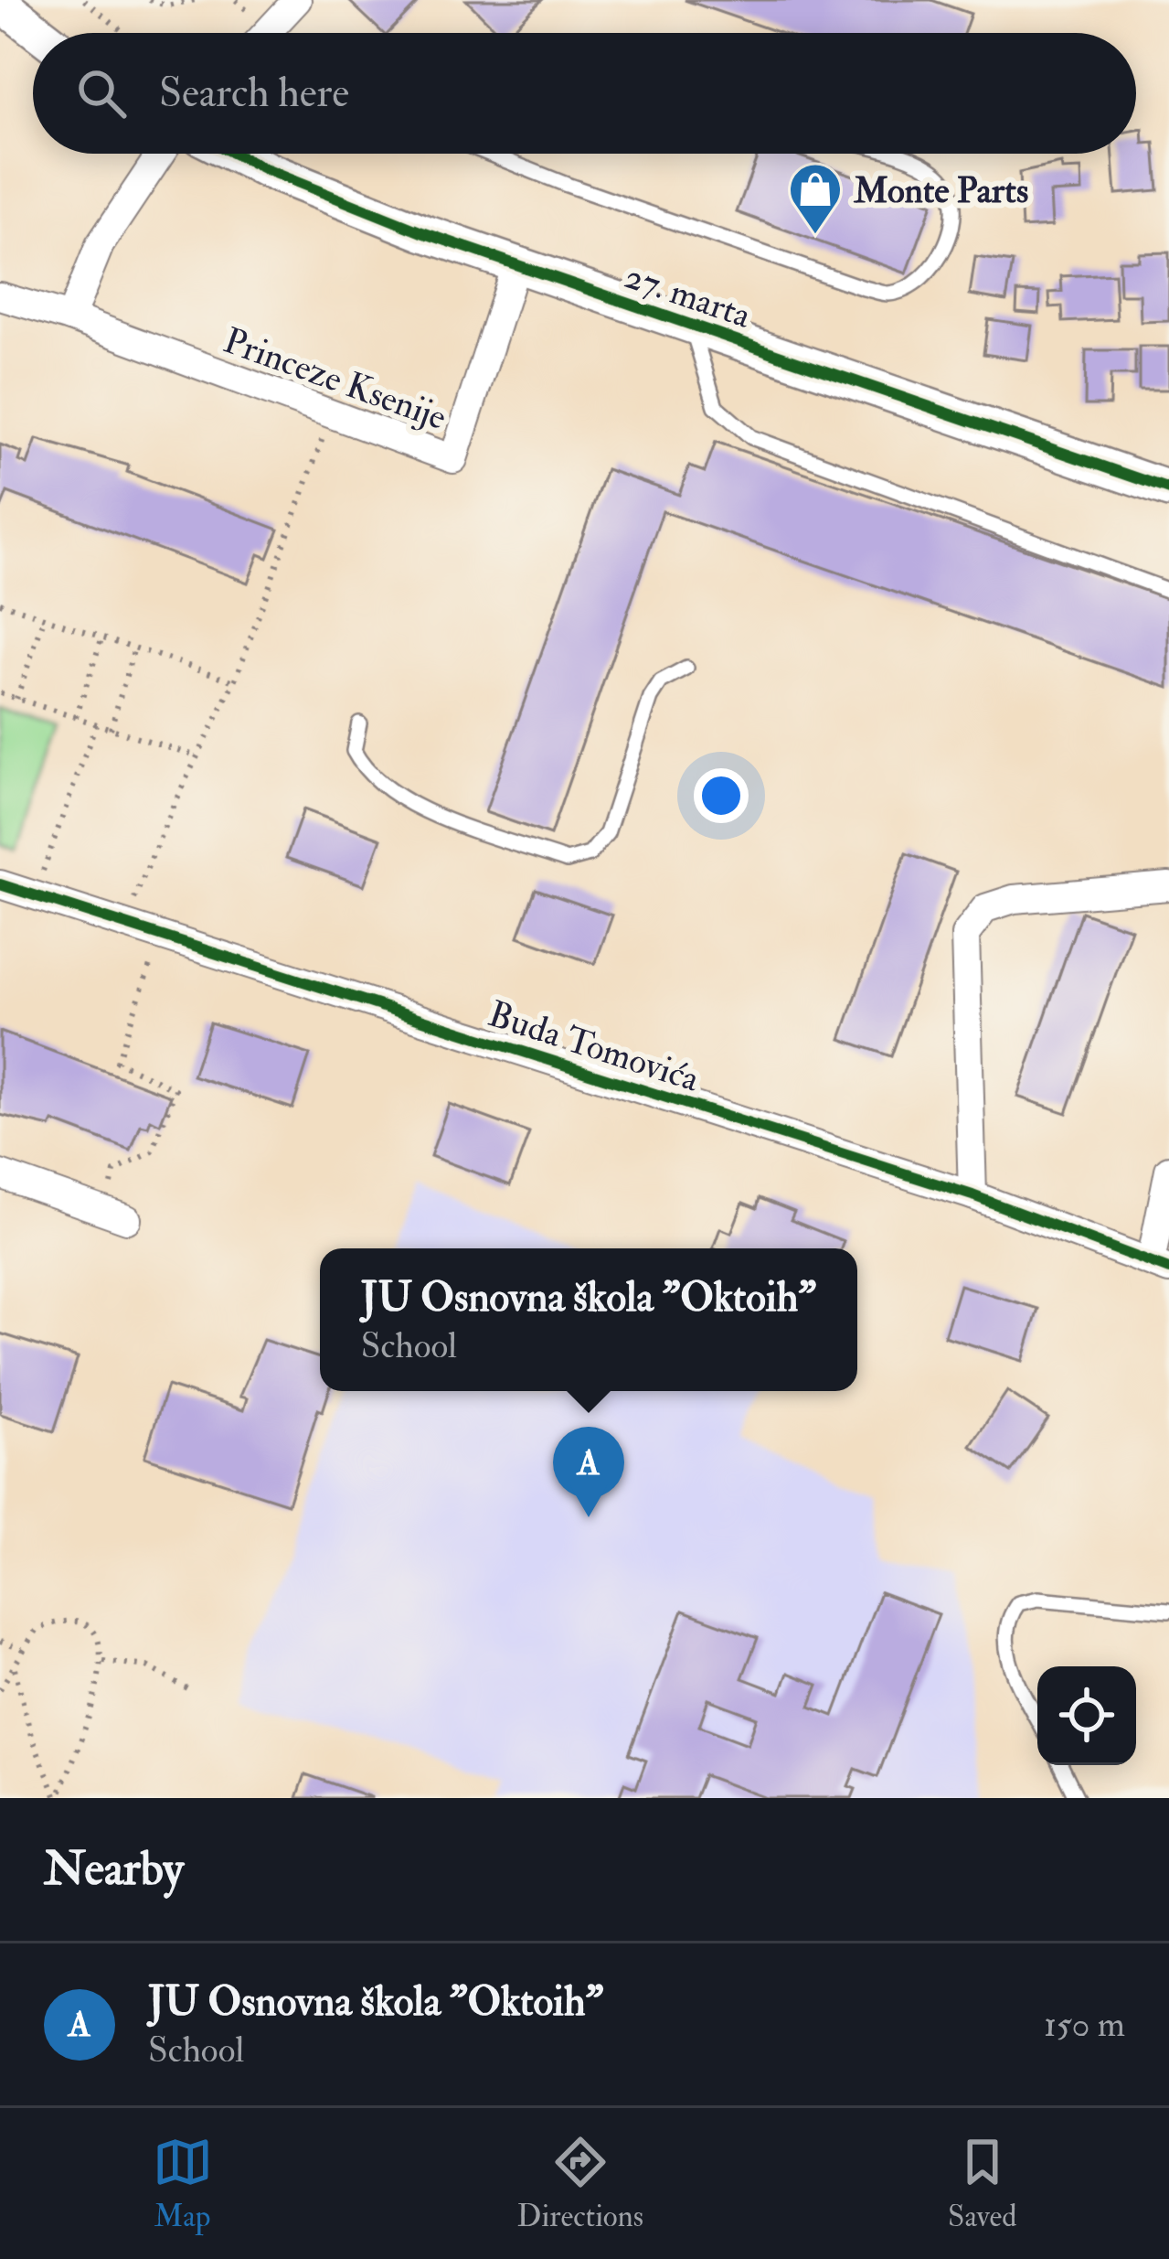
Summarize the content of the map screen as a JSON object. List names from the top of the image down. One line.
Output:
{"streets":{"street":["27. marta","Princeze Ksenije","Buda Tomovića"]},"crossings":[["27. marta","Princeze Ksenije"]],"places":{"shop":["Monte Parts"]},"page":{"search":"Search here","popup":["JU Osnovna škola \"Oktoih\"","School"],"pins":"A","heading":"Nearby","list":[{"mark":"A","name":"JU Osnovna škola \"Oktoih\"","note":"School","value":"150 m"}],"nav":["Map","Directions","Saved"]}}
